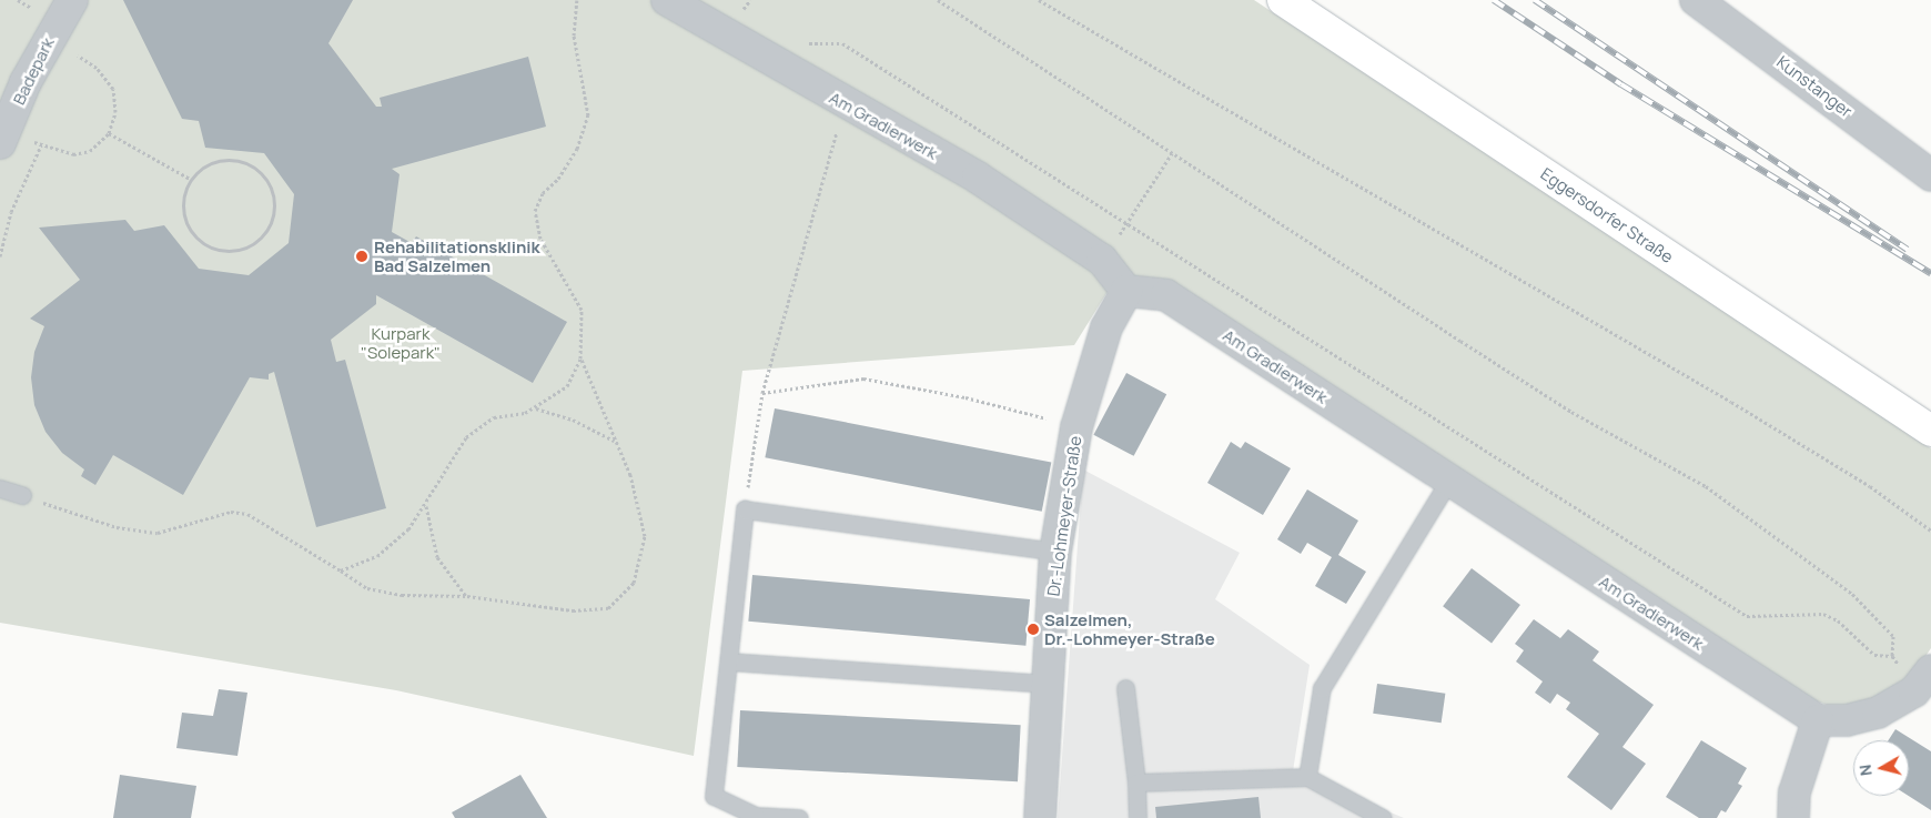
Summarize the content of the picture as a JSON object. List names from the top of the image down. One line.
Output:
{"streets":{"street":["Badepark","Kunstanger","Am Gradierwerk","Eggersdorfer Straße","Dr.-Lohmeyer-Straße"]},"crossings":[["Am Gradierwerk","Dr.-Lohmeyer-Straße"]],"parks":["Kurpark \"Solepark\""],"places":["Rehabilitationsklinik Bad Salzelmen","Salzelmen, Dr.-Lohmeyer-Straße"],"north":"left"}
